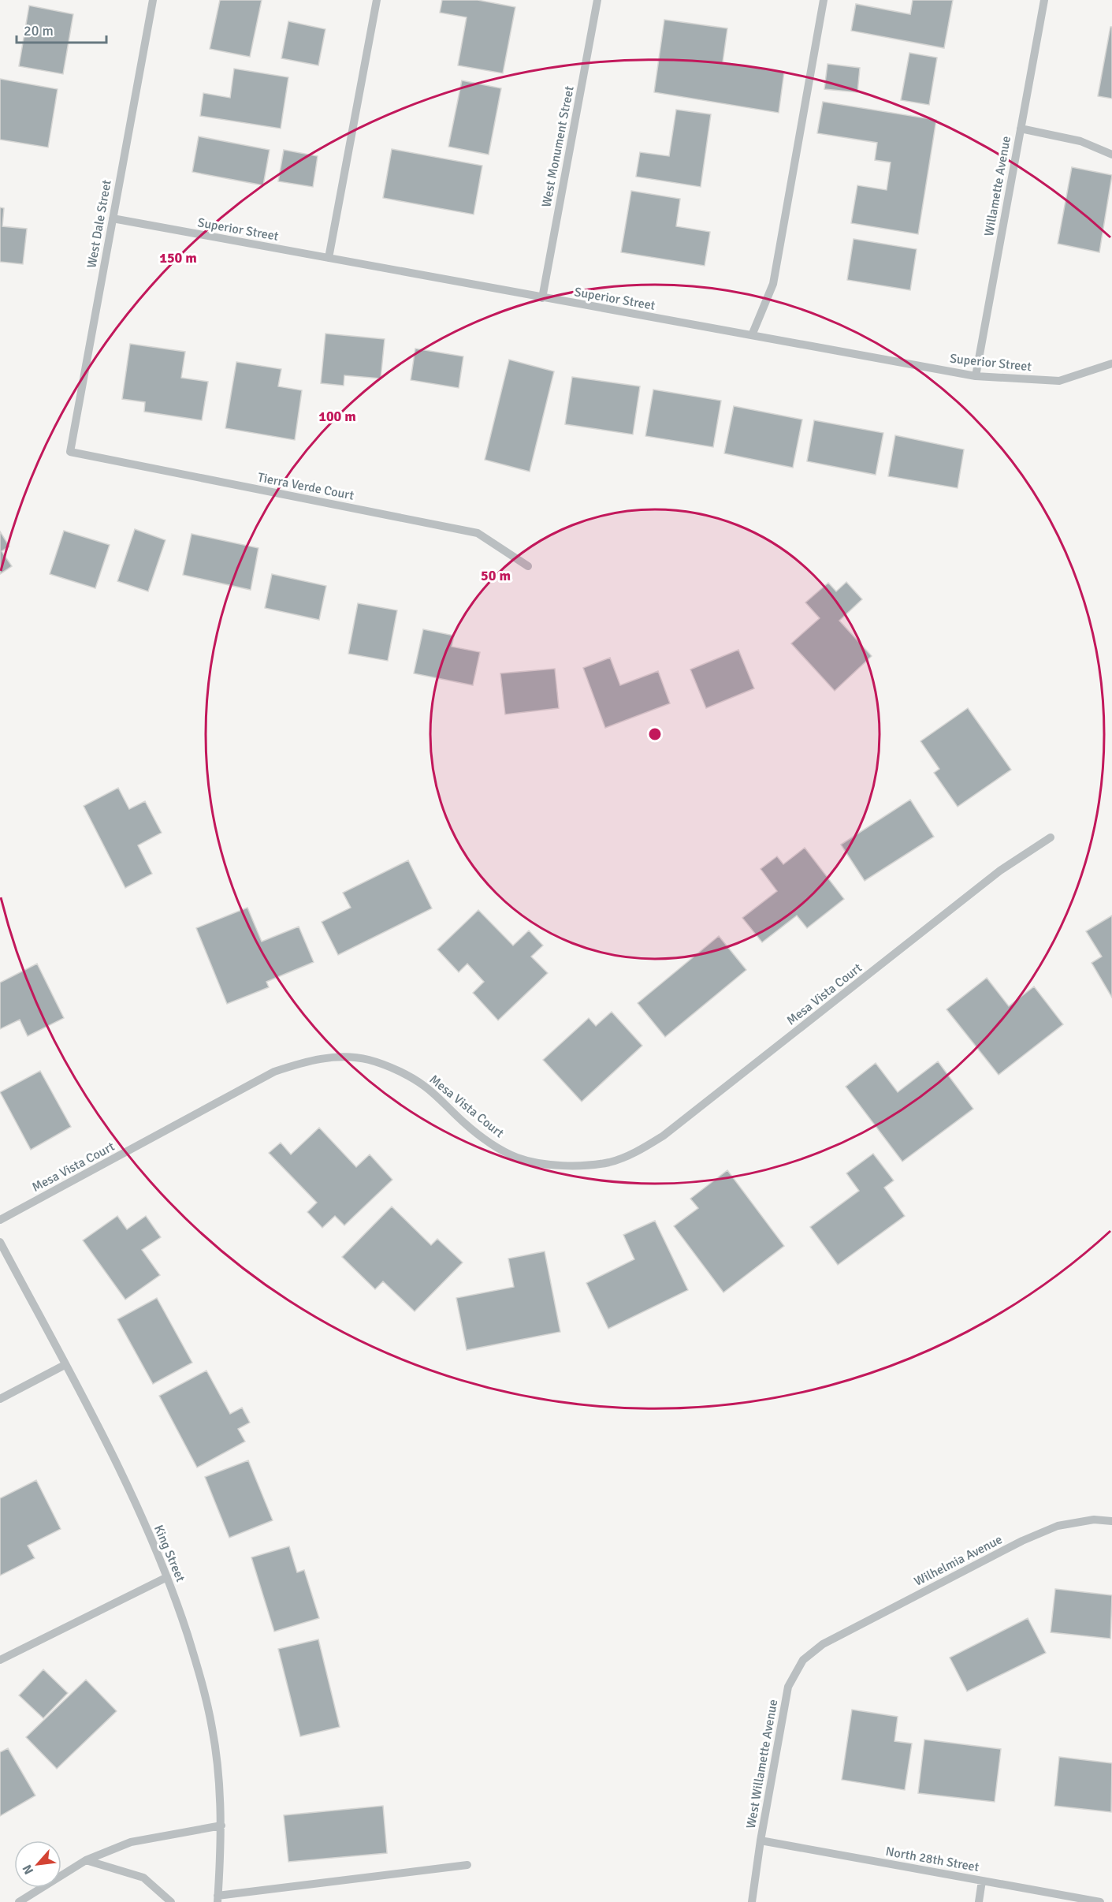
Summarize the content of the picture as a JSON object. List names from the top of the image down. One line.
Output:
{"streets":{"street":["West Monument Street","Willamette Avenue","West Dale Street","Superior Street","Tierra Verde Court","Mesa Vista Court","King Street","Wilhelmia Avenue","West Willamette Avenue","North 28th Street"]},"crossings":[["West Monument Street","Superior Street"],["Willamette Avenue","Superior Street"],["West Dale Street","Superior Street"],["West Dale Street","Tierra Verde Court"],["Wilhelmia Avenue","West Willamette Avenue"],["West Willamette Avenue","North 28th Street"]],"scale_bar":"20 m","north":"bottom left","rings":["150 m","100 m","50 m"]}
